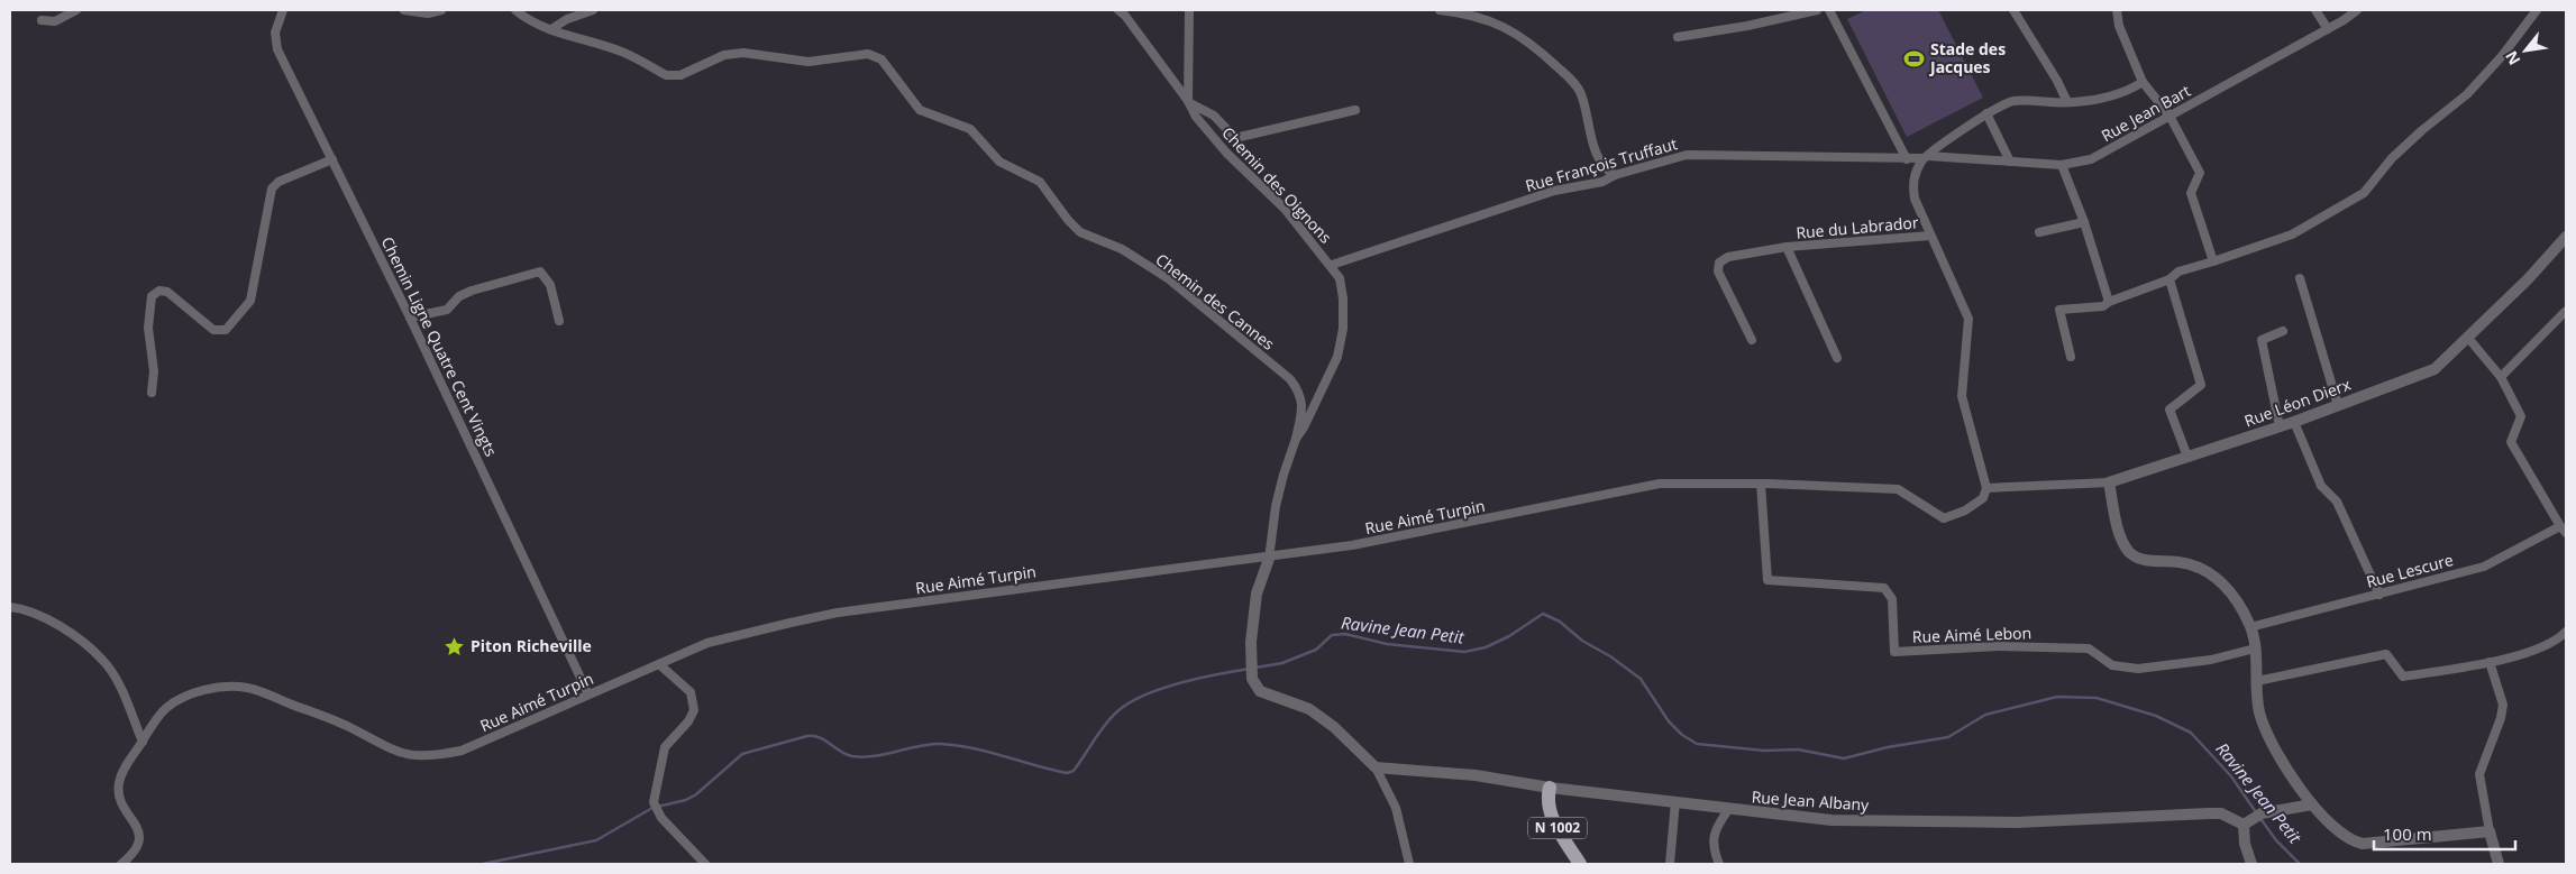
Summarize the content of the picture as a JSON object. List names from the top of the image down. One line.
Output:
{"streets":{"main road":["N 1002"],"street":["Rue Jean Bart","Rue François Truffaut","Chemin des Oignons","Rue du Labrador","Chemin des Cannes","Chemin Ligne Quatre Cent Vingts","Rue Léon Dierx","Rue Aimé Turpin","Rue Lescure","Rue Aimé Lebon","Rue Jean Albany"]},"crossings":[["Rue Jean Bart","Rue François Truffaut"],["Rue François Truffaut","Chemin des Oignons"],["Chemin des Oignons","Chemin des Cannes"],["Chemin des Oignons","Rue Aimé Turpin"],["Chemin Ligne Quatre Cent Vingts","Rue Aimé Turpin"],["Rue Léon Dierx","Rue Aimé Turpin"],["Rue Aimé Turpin","Rue Aimé Lebon"],["Rue Jean Albany","N 1002"]],"water":["Ravine Jean Petit"],"places":{"sports":["Stade des Jacques"],"place":["Piton Richeville"]},"scale_bar":"100 m","north":"bottom left"}
